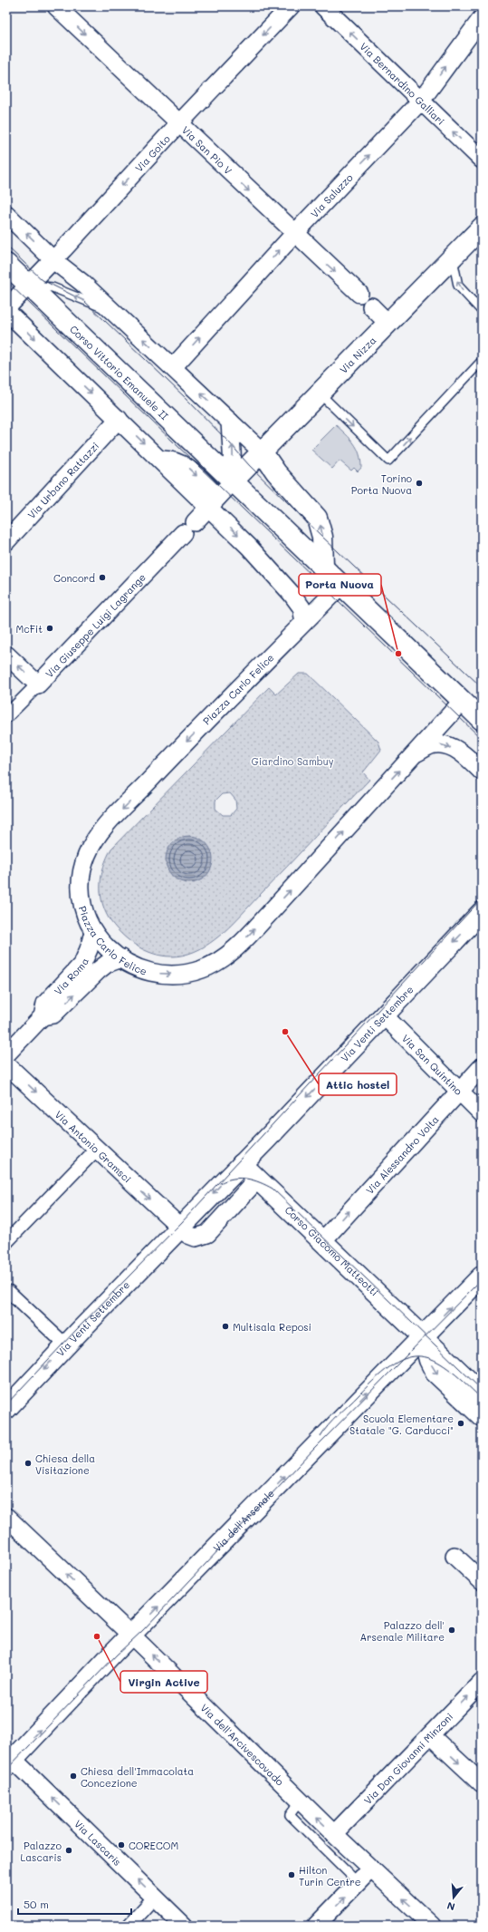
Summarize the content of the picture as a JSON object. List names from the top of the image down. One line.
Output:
{"streets":{"street":["Via Bernardino Galliari","Via San Pio V","Via Goito","Via Saluzzo","Via Nizza","Corso Vittorio Emanuele II","Via Urbano Rattazzi","Via Giuseppe Luigi Lagrange","Piazza Carlo Felice","Via Roma","Via Venti Settembre","Via San Quintino","Via Antonio Gramsci","Via Alessandro Volta","Corso Giacomo Matteotti","Via dell'Arsenale","Via dell'Arcivescovado","Via Don Giovanni Minzoni","Via Lascaris"]},"crossings":[["Via Bernardino Galliari","Via Saluzzo"],["Via San Pio V","Via Goito"],["Via San Pio V","Via Saluzzo"],["Via Goito","Corso Vittorio Emanuele II"],["Via Nizza","Corso Vittorio Emanuele II"],["Via Nizza","Via Giuseppe Luigi Lagrange"],["Corso Vittorio Emanuele II","Via Giuseppe Luigi Lagrange"],["Corso Vittorio Emanuele II","Piazza Carlo Felice"],["Piazza Carlo Felice","Via Roma"],["Via Venti Settembre","Via San Quintino"],["Via Venti Settembre","Via Antonio Gramsci"],["Via Venti Settembre","Corso Giacomo Matteotti"],["Via San Quintino","Via Alessandro Volta"],["Via Alessandro Volta","Corso Giacomo Matteotti"],["Corso Giacomo Matteotti","Via dell'Arsenale"],["Via dell'Arsenale","Via dell'Arcivescovado"],["Via dell'Arsenale","Via Lascaris"],["Via dell'Arcivescovado","Via Don Giovanni Minzoni"]],"one_way":["Via Bernardino Galliari","Via San Pio V","Via Goito","Via Saluzzo","Via Roma","Via Venti Settembre","Via Antonio Gramsci","Via Alessandro Volta","Via dell'Arsenale","Via dell'Arcivescovado","Via Don Giovanni Minzoni","Via Lascaris"],"parks":["Giardino Sambuy"],"places":["Torino Porta Nuova","Concord","McFit","Porta Nuova","Attic hostel","Multisala Reposi","Scuola Elementare Statale \"G. Carducci\"","Chiesa della Visitazione","Palazzo dell' Arsenale Militare","Virgin Active","Chiesa dell'Immacolata Concezione","CORECOM","Palazzo Lascaris","Hilton Turin Centre"],"scale_bar":"50 m","north":"bottom"}
